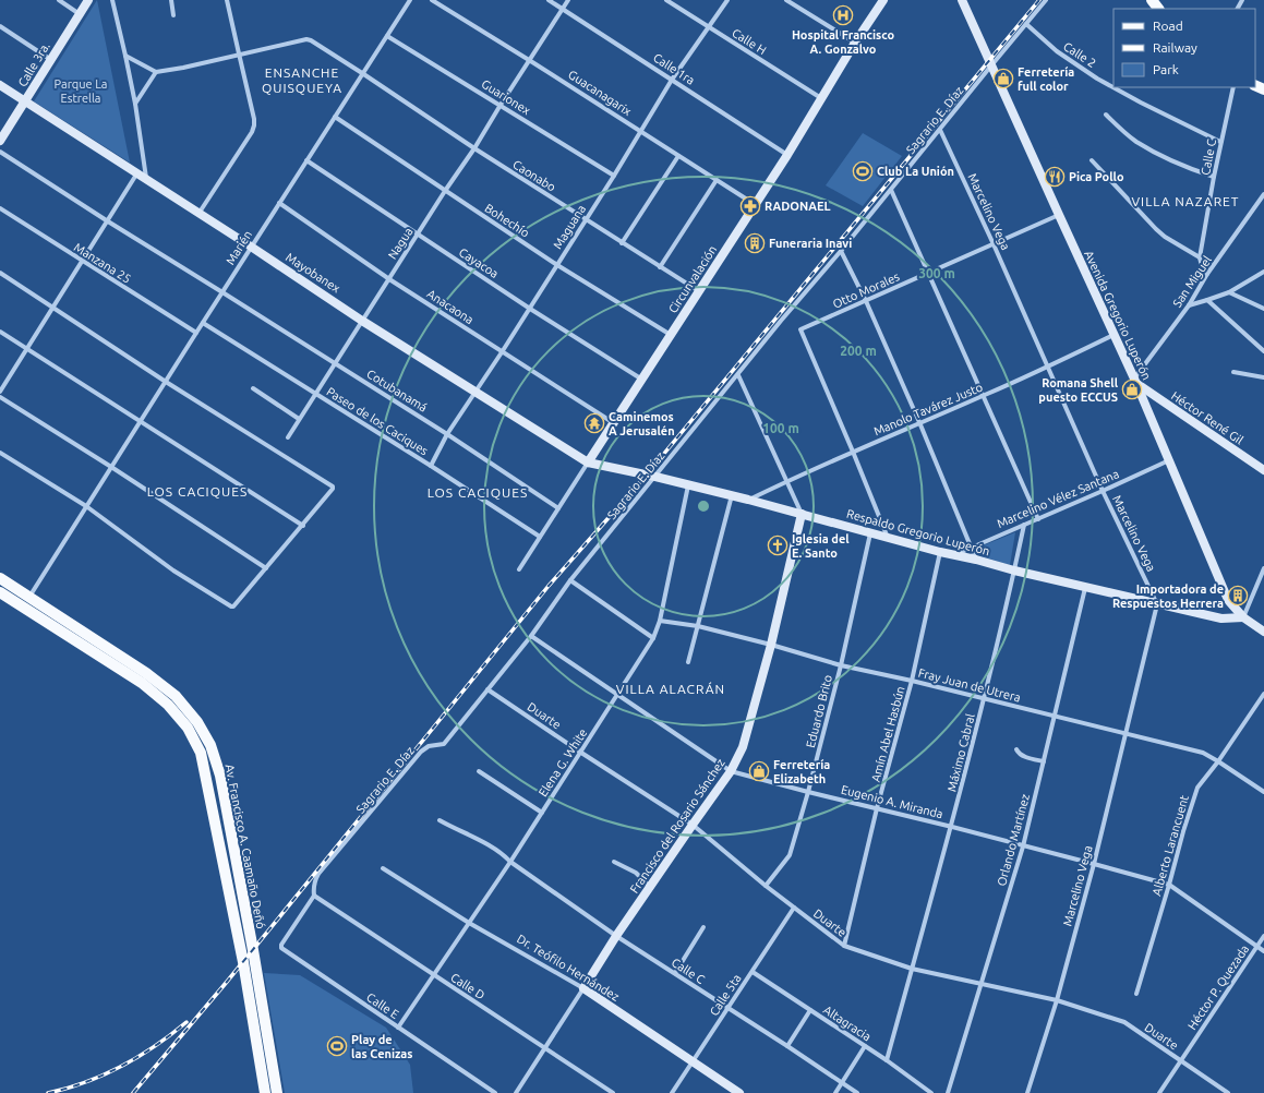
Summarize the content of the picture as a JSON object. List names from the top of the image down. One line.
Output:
{"streets":{"main road":["Av. Francisco A. Caamaño Deñó"],"street":["Calle H","Calle 2","Calle 3ra.","Calle 1ra","Guacanagarix","Guarionex","Sagrario E. Díaz","Calle C","Caonabo","Marcelino Vega","Bohechío","Maguana","Nagua","Marién","Manzana 25","Cayacoa","Mayobanex","Circunvalación","San Miguel","Otto Morales","Anacaona","Avenida Gregorio Luperón","Cotubanamá","Manolo Tavárez Justo","Héctor René Gil","Paseo de los Caciques","Marcelino Vélez Santana","Respaldo Gregorio Luperón","Fray Juan de Utrera","Eduardo Brito","Duarte","Amín Abel Hasbún","Máximo Cabral","Elena G. White","Eugenio A. Miranda","Francisco del Rosario Sánchez","Orlando Martínez","Alberto Larancuent","Dr. Teófilo Hernández","Calle D","Héctor P. Quezada","Calle 5ta","Calle E","Altagracia"]},"crossings":[["Calle H","Maguana"],["Calle H","Circunvalación"],["Calle 2","Sagrario E. Díaz"],["Calle 2","Calle C"],["Calle 3ra.","Mayobanex"],["Calle 1ra","Maguana"],["Calle 1ra","Nagua"],["Calle 1ra","Circunvalación"],["Guacanagarix","Maguana"],["Guacanagarix","Nagua"],["Guacanagarix","Circunvalación"],["Guarionex","Maguana"],["Guarionex","Nagua"],["Guarionex","Marién"],["Sagrario E. Díaz","Marcelino Vega"],["Sagrario E. Díaz","Avenida Gregorio Luperón"],["Sagrario E. Díaz","Respaldo Gregorio Luperón"],["Sagrario E. Díaz","Duarte"],["Sagrario E. Díaz","Eugenio A. Miranda"],["Sagrario E. Díaz","Calle D"],["Sagrario E. Díaz","Calle E"],["Calle C","Elena G. White"],["Calle C","Francisco del Rosario Sánchez"],["Calle C","Calle 5ta"],["Caonabo","Maguana"],["Caonabo","Nagua"],["Caonabo","Marién"],["Caonabo","Circunvalación"],["Marcelino Vega","Otto Morales"],["Marcelino Vega","Manolo Tavárez Justo"],["Marcelino Vega","Marcelino Vélez Santana"],["Marcelino Vega","Respaldo Gregorio Luperón"],["Marcelino Vega","Fray Juan de Utrera"],["Marcelino Vega","Duarte"],["Marcelino Vega","Eugenio A. Miranda"],["Bohechío","Maguana"],["Bohechío","Nagua"],["Bohechío","Marién"],["Bohechío","Circunvalación"],["Maguana","Cayacoa"],["Maguana","Mayobanex"],["Maguana","Anacaona"],["Maguana","Cotubanamá"],["Maguana","Paseo de los Caciques"],["Nagua","Cayacoa"],["Nagua","Mayobanex"],["Nagua","Anacaona"],["Nagua","Cotubanamá"],["Nagua","Paseo de los Caciques"],["Marién","Manzana 25"],["Marién","Cayacoa"],["Marién","Mayobanex"],["Marién","Anacaona"],["Marién","Cotubanamá"],["Marién","Paseo de los Caciques"],["Marién","Av. Francisco A. Caamaño Deñó"],["Cayacoa","Circunvalación"],["Mayobanex","Circunvalación"],["Mayobanex","Respaldo Gregorio Luperón"],["Circunvalación","Anacaona"],["Circunvalación","Cotubanamá"],["Circunvalación","Paseo de los Caciques"],["Circunvalación","Respaldo Gregorio Luperón"],["San Miguel","Avenida Gregorio Luperón"],["San Miguel","Héctor René Gil"],["Otto Morales","Avenida Gregorio Luperón"],["Otto Morales","Manolo Tavárez Justo"],["Avenida Gregorio Luperón","Manolo Tavárez Justo"],["Avenida Gregorio Luperón","Héctor René Gil"],["Avenida Gregorio Luperón","Marcelino Vélez Santana"],["Avenida Gregorio Luperón","Respaldo Gregorio Luperón"],["Manolo Tavárez Justo","Respaldo Gregorio Luperón"],["Marcelino Vélez Santana","Respaldo Gregorio Luperón"],["Marcelino Vélez Santana","Máximo Cabral"],["Respaldo Gregorio Luperón","Eduardo Brito"],["Respaldo Gregorio Luperón","Amín Abel Hasbún"],["Respaldo Gregorio Luperón","Máximo Cabral"],["Respaldo Gregorio Luperón","Elena G. White"],["Respaldo Gregorio Luperón","Francisco del Rosario Sánchez"],["Respaldo Gregorio Luperón","Orlando Martínez"],["Fray Juan de Utrera","Eduardo Brito"],["Fray Juan de Utrera","Amín Abel Hasbún"],["Fray Juan de Utrera","Máximo Cabral"],["Fray Juan de Utrera","Elena G. White"],["Fray Juan de Utrera","Francisco del Rosario Sánchez"],["Fray Juan de Utrera","Orlando Martínez"],["Fray Juan de Utrera","Alberto Larancuent"],["Eduardo Brito","Duarte"],["Eduardo Brito","Eugenio A. Miranda"],["Duarte","Amín Abel Hasbún"],["Duarte","Máximo Cabral"],["Duarte","Elena G. White"],["Duarte","Francisco del Rosario Sánchez"],["Duarte","Orlando Martínez"],["Duarte","Héctor P. Quezada"],["Duarte","Calle 5ta"],["Amín Abel Hasbún","Eugenio A. Miranda"],["Máximo Cabral","Eugenio A. Miranda"],["Máximo Cabral","Altagracia"],["Elena G. White","Eugenio A. Miranda"],["Elena G. White","Dr. Teófilo Hernández"],["Elena G. White","Calle D"],["Elena G. White","Calle E"],["Eugenio A. Miranda","Francisco del Rosario Sánchez"],["Eugenio A. Miranda","Orlando Martínez"],["Eugenio A. Miranda","Alberto Larancuent"],["Eugenio A. Miranda","Héctor P. Quezada"],["Francisco del Rosario Sánchez","Dr. Teófilo Hernández"],["Francisco del Rosario Sánchez","Calle D"],["Dr. Teófilo Hernández","Calle 5ta"],["Calle D","Calle E"],["Calle 5ta","Altagracia"]],"districts":["ENSANCHE QUISQUEYA","VILLA NAZARET","LOS CACIQUES","LOS CACIQUES","VILLA ALACRÁN"],"parks":["Parque La Estrella"],"places":{"hospital":["Hospital Francisco A. Gonzalvo"],"shop":["Ferretería full color","Romana Shell puesto ECCUS","Ferretería Elizabeth"],"sports":["Club La Unión","Play de las Cenizas"],"restaurant":["Pica Pollo"],"pharmacy":["RADONAEL"],"building":["Funeraria Inavi","Importadora de Respuestos Herrera"],"temple":["Caminemos A Jerusalén"],"church":["Iglesia del E. Santo"]},"legend":["Road","Railway","Park"],"rings":["300 m","200 m","100 m"]}
